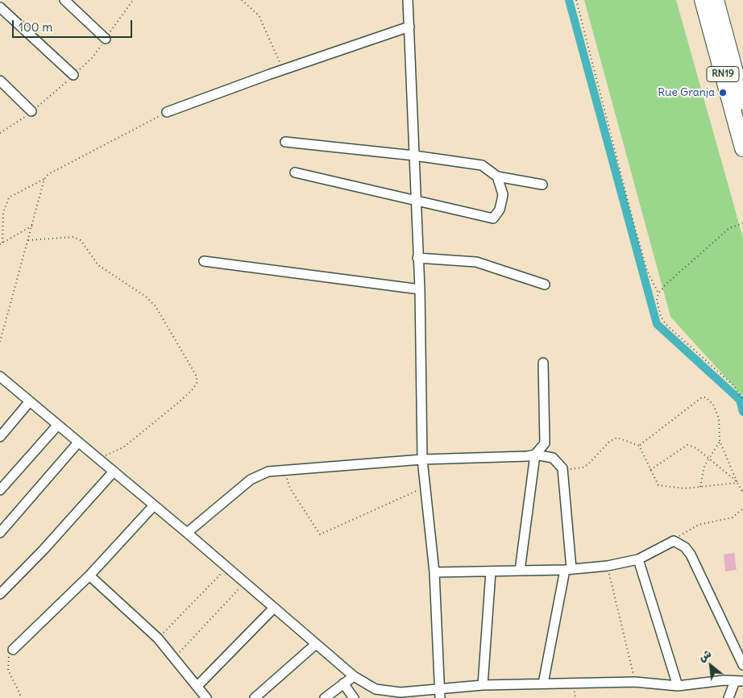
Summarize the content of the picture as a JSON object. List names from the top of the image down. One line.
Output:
{"streets":{"highway":["RN19"]},"places":["Rue Granja"],"scale_bar":"100 m","north":"top left"}
